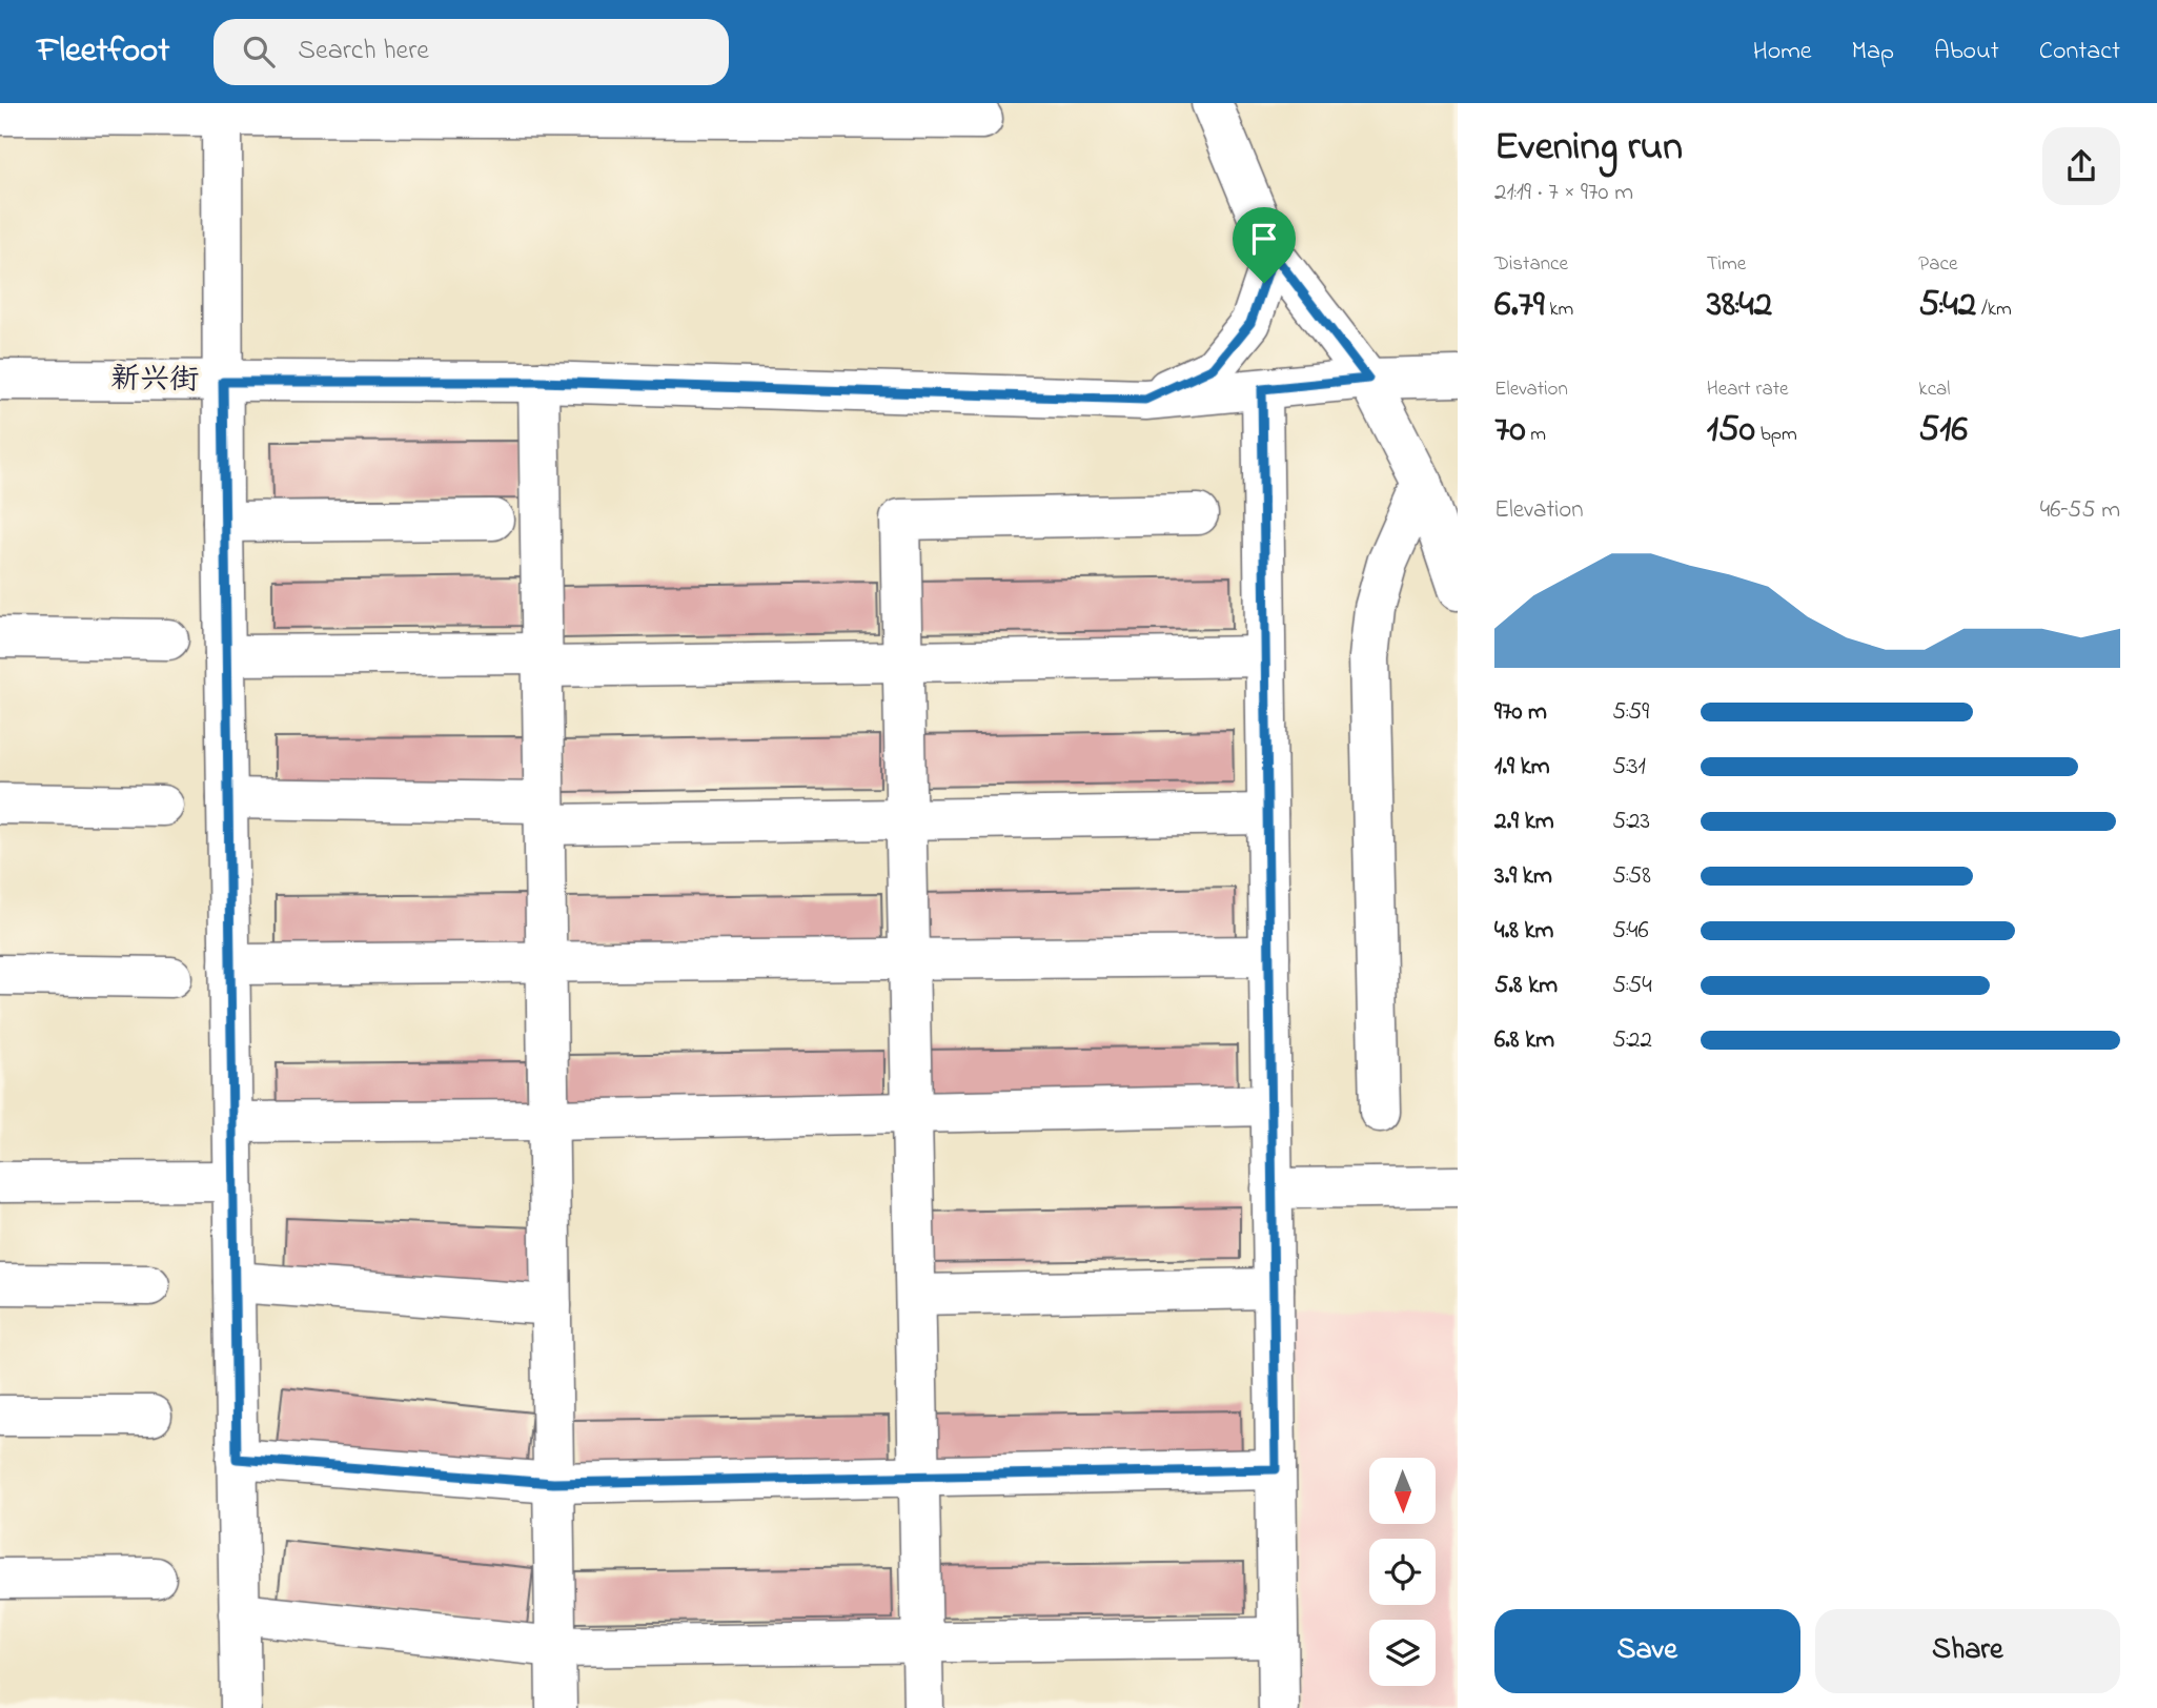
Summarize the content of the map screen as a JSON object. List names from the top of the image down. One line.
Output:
{"streets":{"street":["新兴街"]},"north":"bottom","page":{"header":"Fleetfoot","search":"Search here","nav":["Home","Map","About","Contact"],"heading":["Evening run","21:19 · 7 × 970 m"],"stats":[["Distance","6.79 km"],["Time","38:42"],["Pace","5:42 /km"],["Elevation","70 m"],["Heart rate","150 bpm"],["kcal","516"]],"chart":["Elevation","46–55 m"],"list":[{"name":"970 m","note":"5:59"},{"name":"1.9 km","note":"5:31"},{"name":"2.9 km","note":"5:23"},{"name":"3.9 km","note":"5:58"},{"name":"4.8 km","note":"5:46"},{"name":"5.8 km","note":"5:54"},{"name":"6.8 km","note":"5:22"}],"buttons":["Save","Share"]}}
